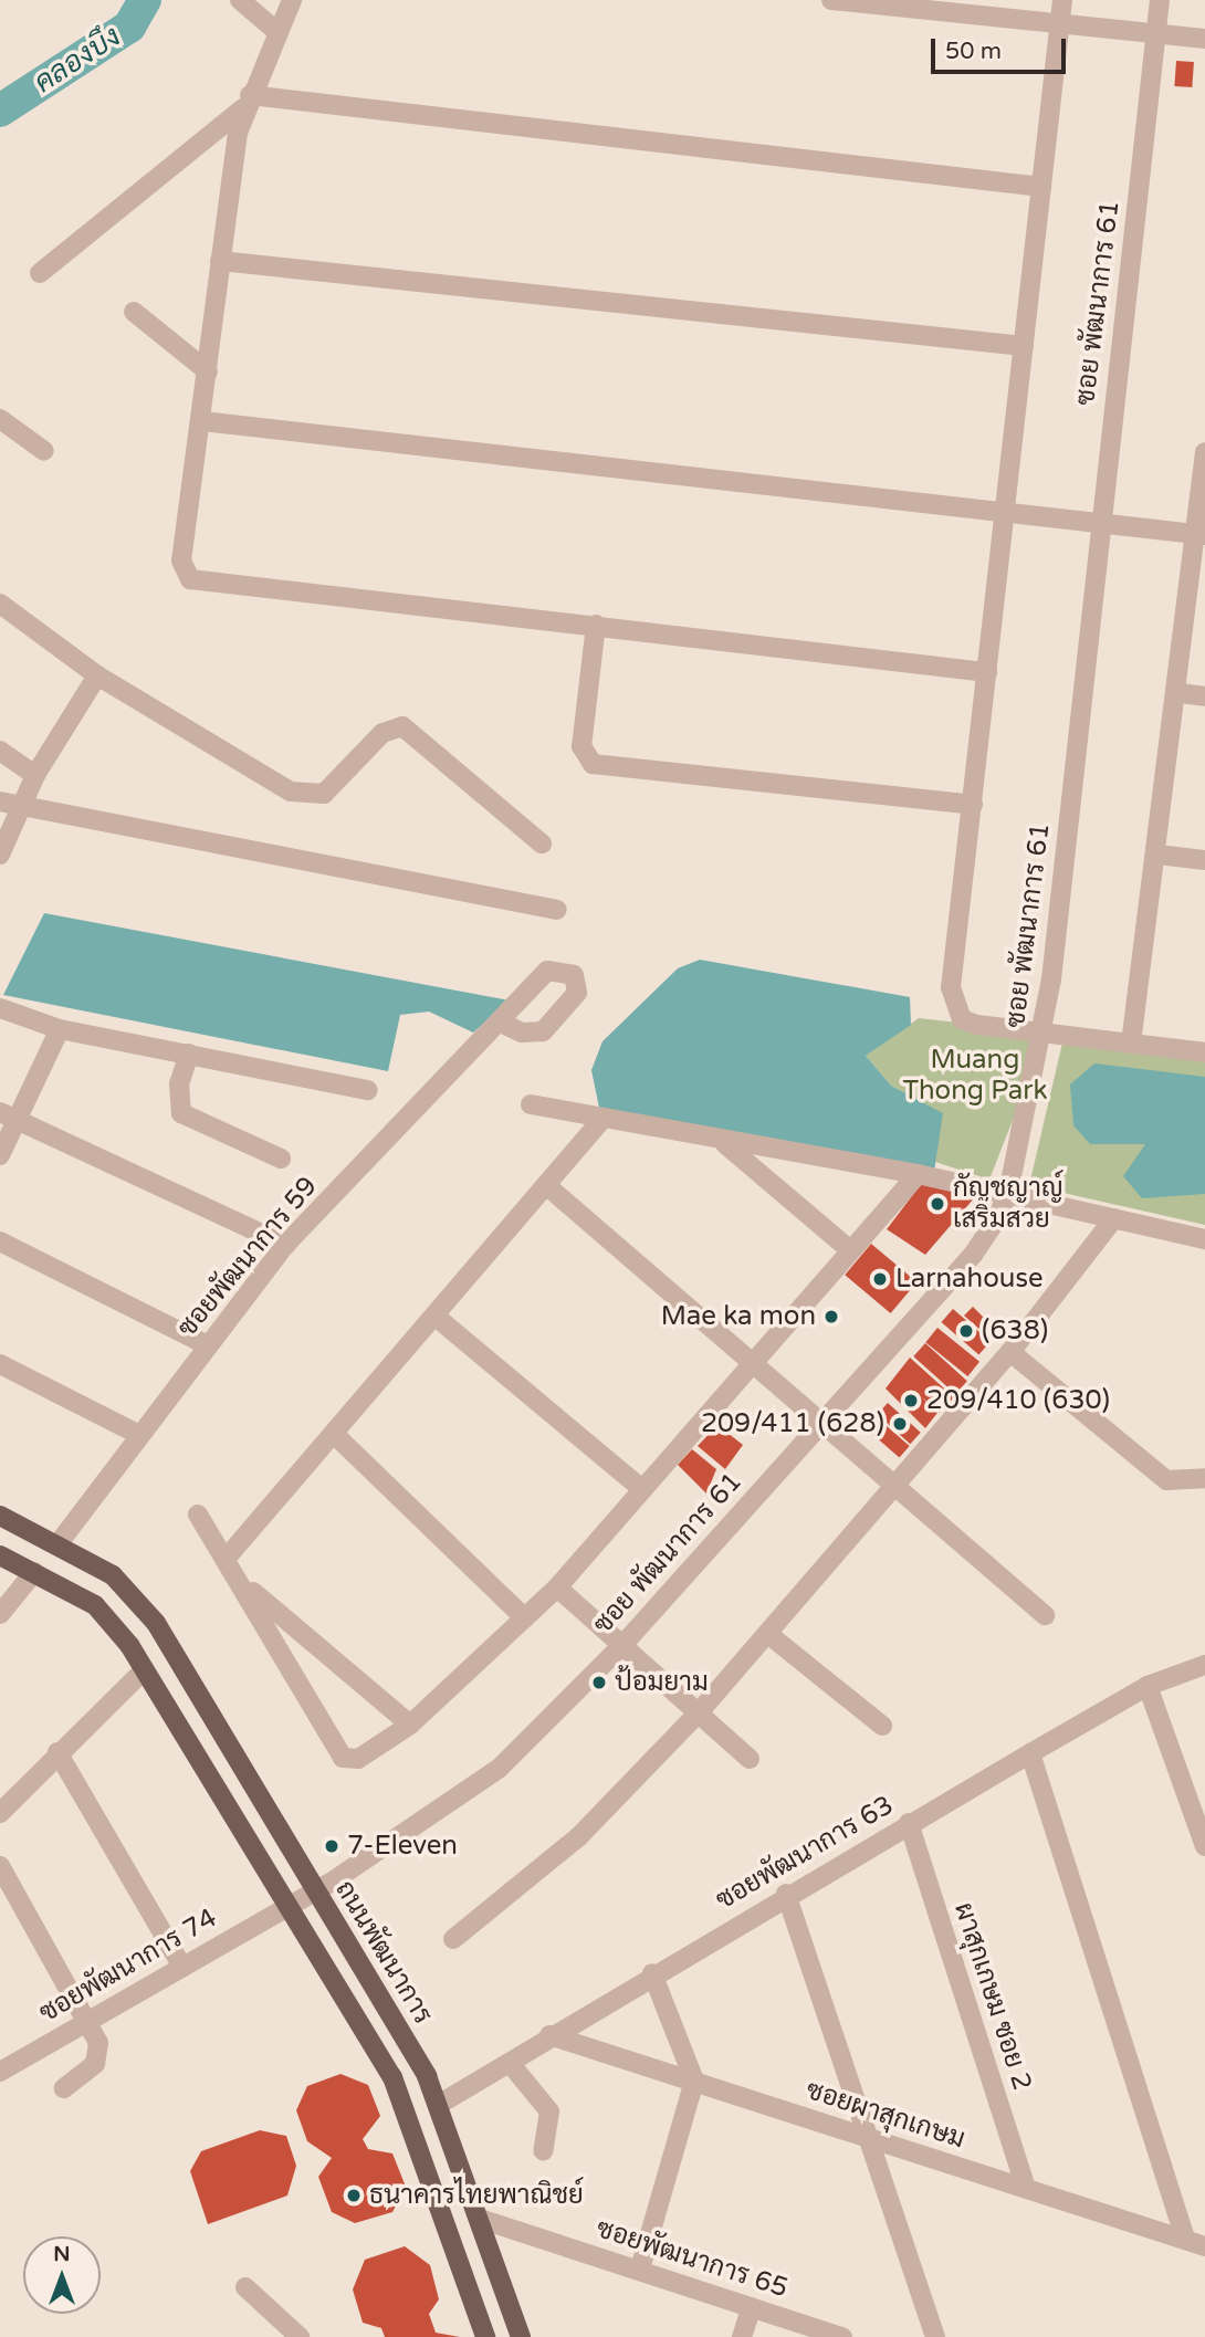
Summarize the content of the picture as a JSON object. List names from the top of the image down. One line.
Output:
{"streets":{"main road":["ถนนพัฒนาการ"],"street":["ซอย พัฒนาการ 61","ซอยพัฒนาการ 59","ซอยพัฒนาการ 63","ซอยพัฒนาการ 74","ผาสุกเกษม ซอย 2","ซอยผาสุกเกษม","ซอยพัฒนาการ 65"]},"crossings":[["ซอย พัฒนาการ 61","ถนนพัฒนาการ"],["ซอย พัฒนาการ 61","ซอยพัฒนาการ 74"],["ซอยพัฒนาการ 59","ถนนพัฒนาการ"],["ซอยพัฒนาการ 63","ถนนพัฒนาการ"],["ซอยพัฒนาการ 63","ผาสุกเกษม ซอย 2"],["ซอยพัฒนาการ 63","ซอยผาสุกเกษม"],["ถนนพัฒนาการ","ซอยพัฒนาการ 74"],["ถนนพัฒนาการ","ซอยพัฒนาการ 65"],["ผาสุกเกษม ซอย 2","ซอยผาสุกเกษม"]],"water":["คลองบึง"],"parks":["Muang Thong Park"],"places":["กัญชญาญ์ เสริมสวย","Larnahouse","Mae ka mon","(638)","209/410 (630)","209/411 (628)","ป้อมยาม","7-Eleven","ธนาคารไทยพาณิชย์"],"scale_bar":"50 m","north":"top"}
